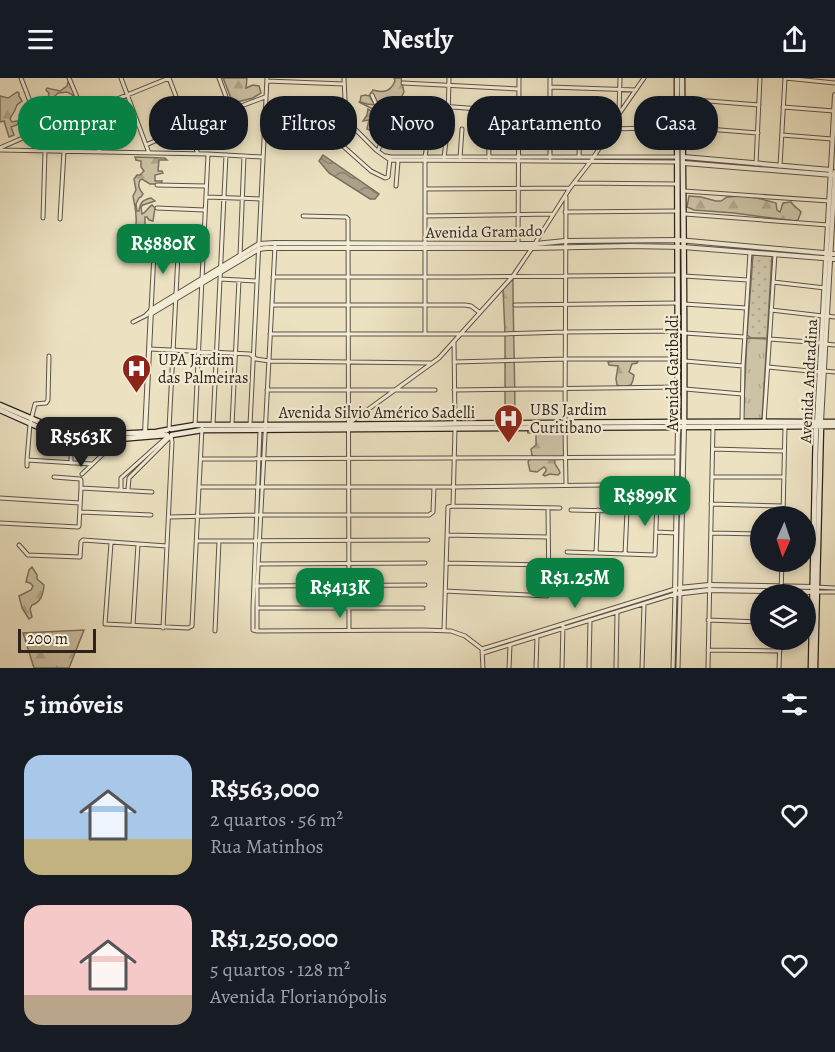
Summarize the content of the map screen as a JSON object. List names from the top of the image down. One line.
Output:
{"streets":{"main road":["Avenida Garibaldi","Avenida Andradina","Avenida Silvio Américo Sadelli"],"street":["Avenida Gramado"]},"crossings":[["Avenida Gramado","Avenida Garibaldi"],["Avenida Gramado","Avenida Andradina"],["Avenida Garibaldi","Avenida Silvio Américo Sadelli"],["Avenida Andradina","Avenida Silvio Américo Sadelli"]],"places":{"hospital":["UPA Jardim das Palmeiras","UBS Jardim Curitibano"]},"scale_bar":"200 m","north":"bottom","page":{"header":"Nestly","chip":["Comprar","Alugar","Filtros","Novo","Apartamento","Casa"],"price":["R$880K","R$563K","R$899K","R$1.25M","R$413K"],"scale":"200 m","heading":"5 imóveis","list":[{"name":"R$563,000","note":"2 quartos · 56 m² · Rua Matinhos"},{"name":"R$1,250,000","note":"5 quartos · 128 m² · Avenida Florianópolis"}]}}
